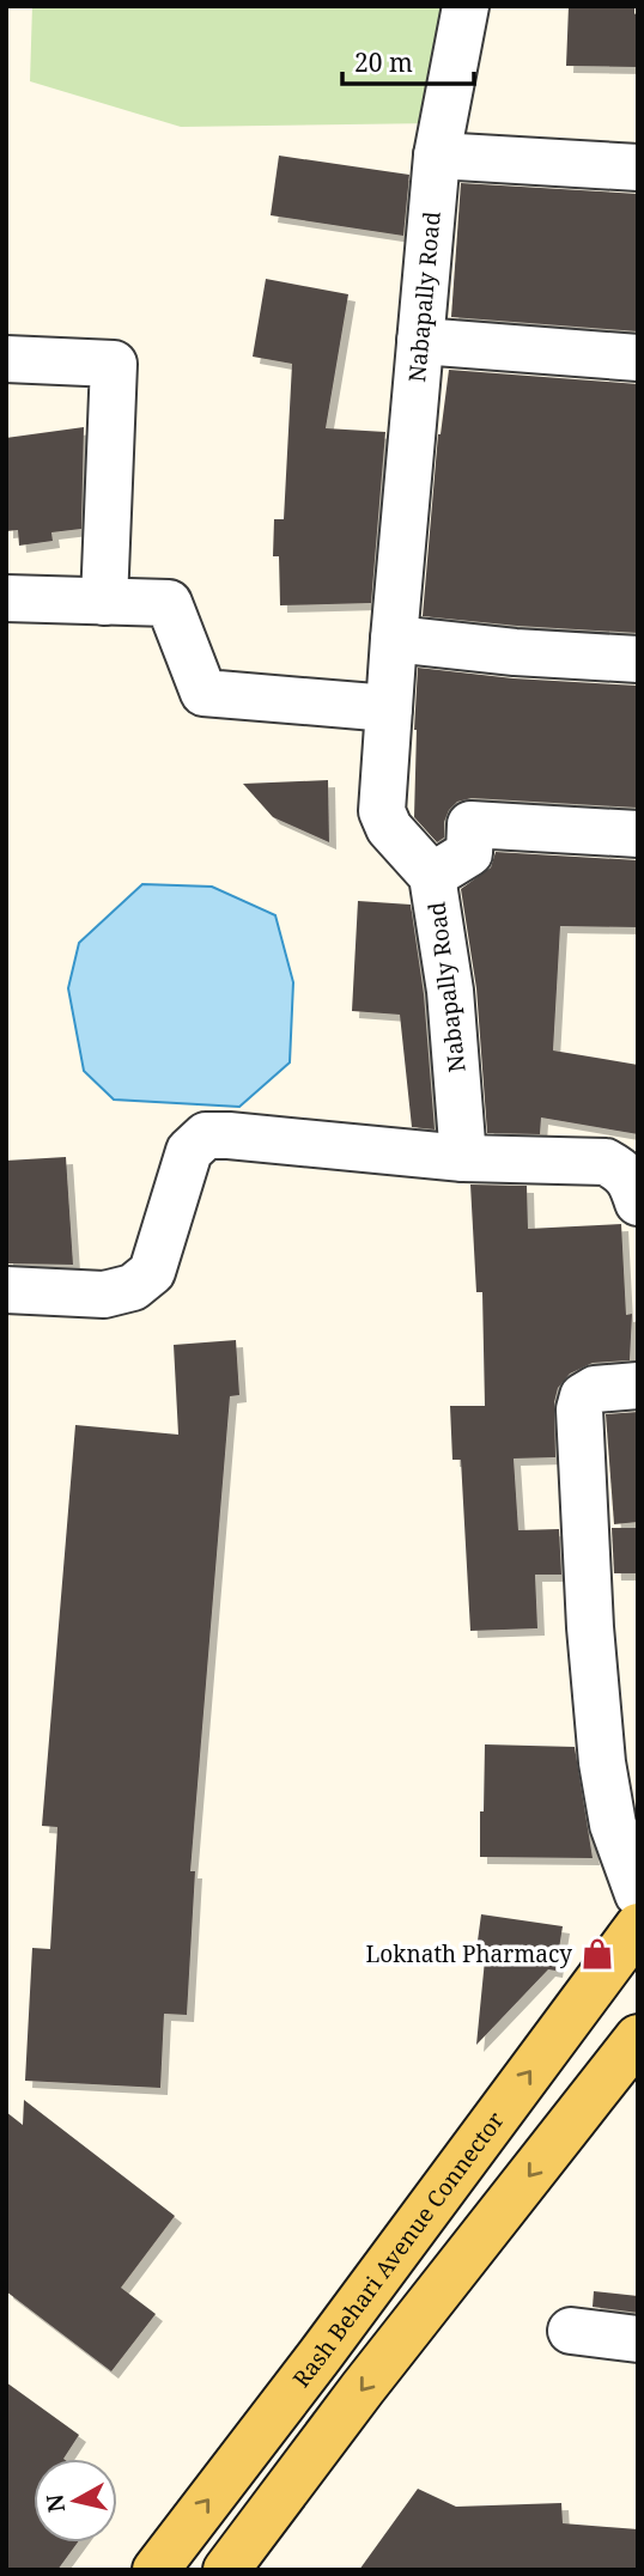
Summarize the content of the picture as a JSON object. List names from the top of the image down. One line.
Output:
{"streets":{"main road":["Rash Behari Avenue Connector"],"street":["Nabapally Road"]},"places":{"shop":["Loknath Pharmacy"]},"scale_bar":"20 m","north":"left"}
